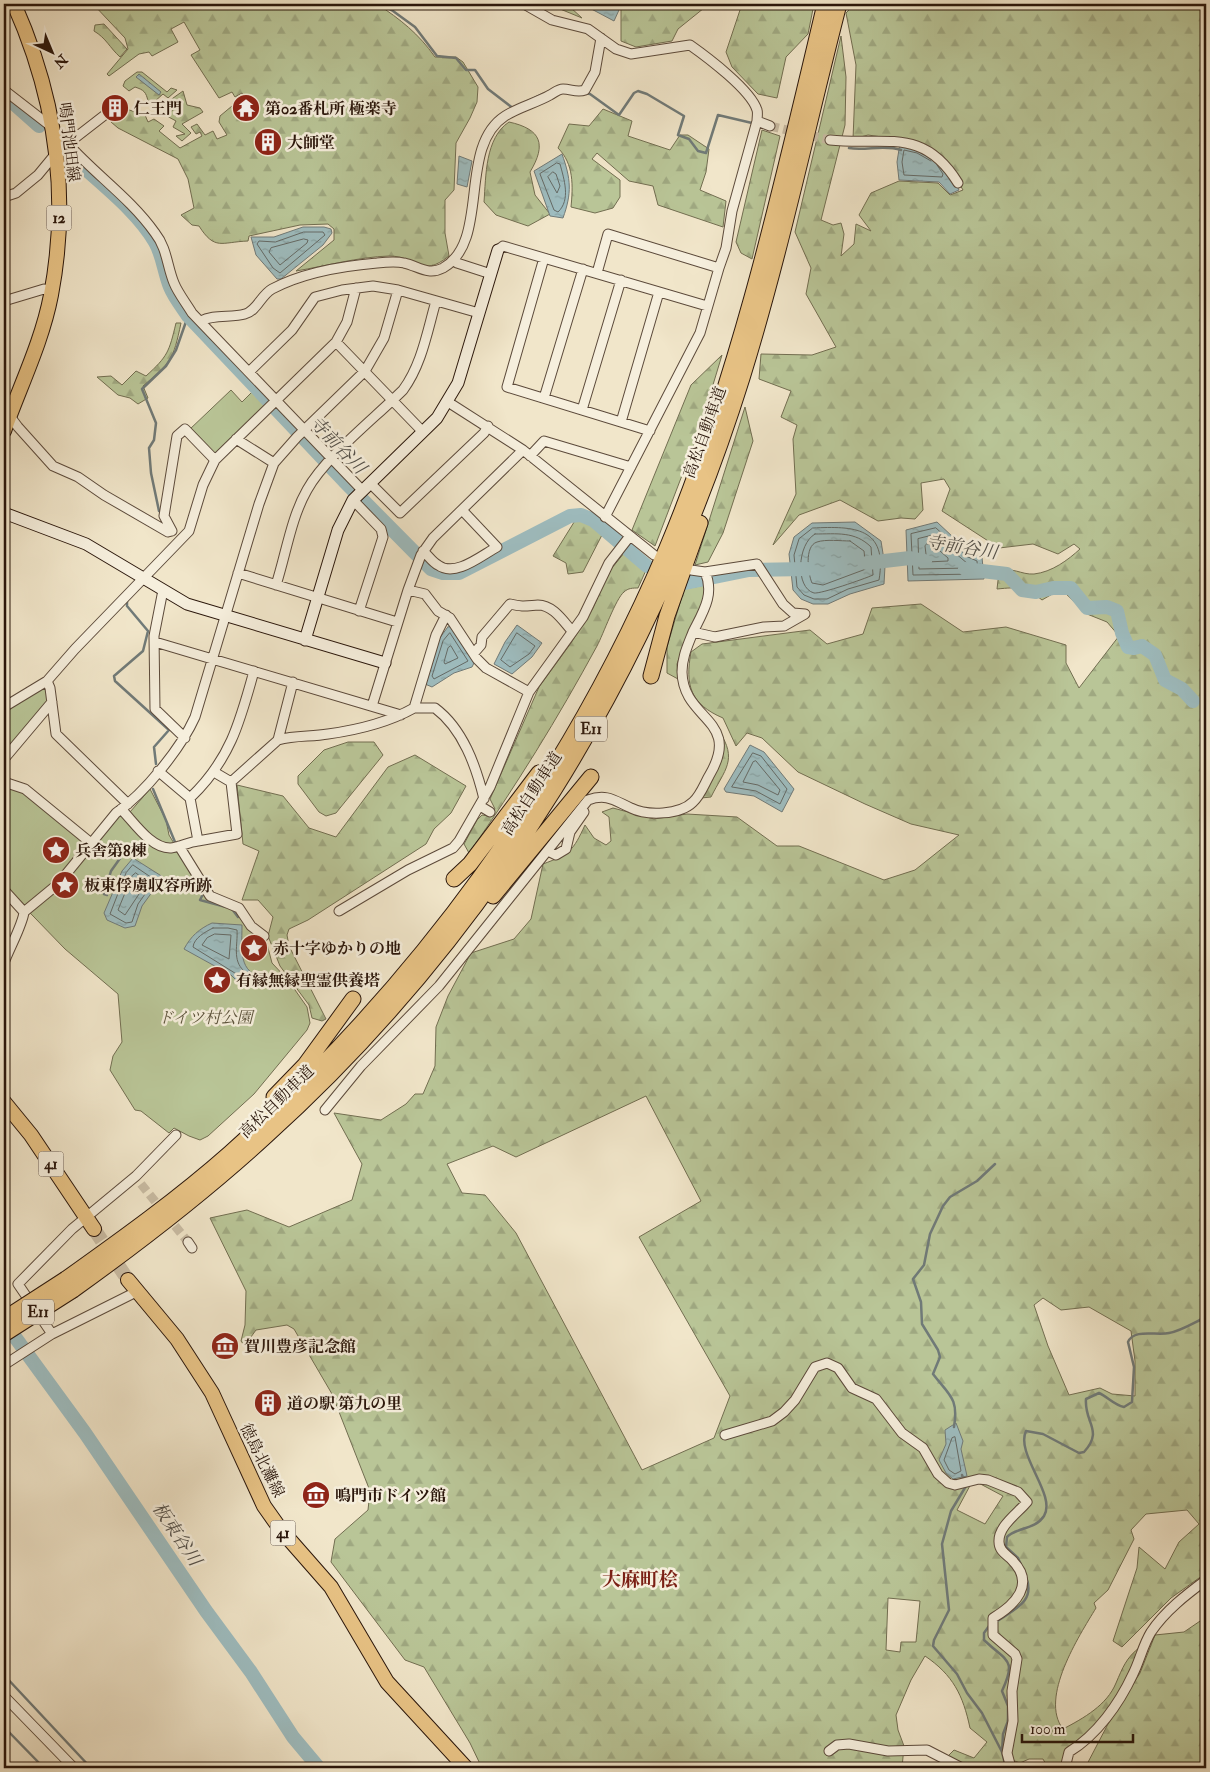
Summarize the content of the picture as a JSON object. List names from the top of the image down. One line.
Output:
{"streets":{"highway":["高松自動車道","E11"],"main road":["鳴門池田線","12","41","徳島北灘線"]},"districts":["大麻町桧"],"water":["寺前谷川","板東谷川"],"parks":["ドイツ村公園"],"places":{"building":["仁王門","大師堂","道の駅 第九の里"],"temple":["第02番札所 極楽寺"],"place":["兵舎第8棟","板東俘虜収容所跡","赤十字ゆかりの地","有縁無縁聖霊供養塔"],"museum":["賀川豊彦記念館","鳴門市ドイツ館"]},"scale_bar":"100 m","north":"bottom right"}
